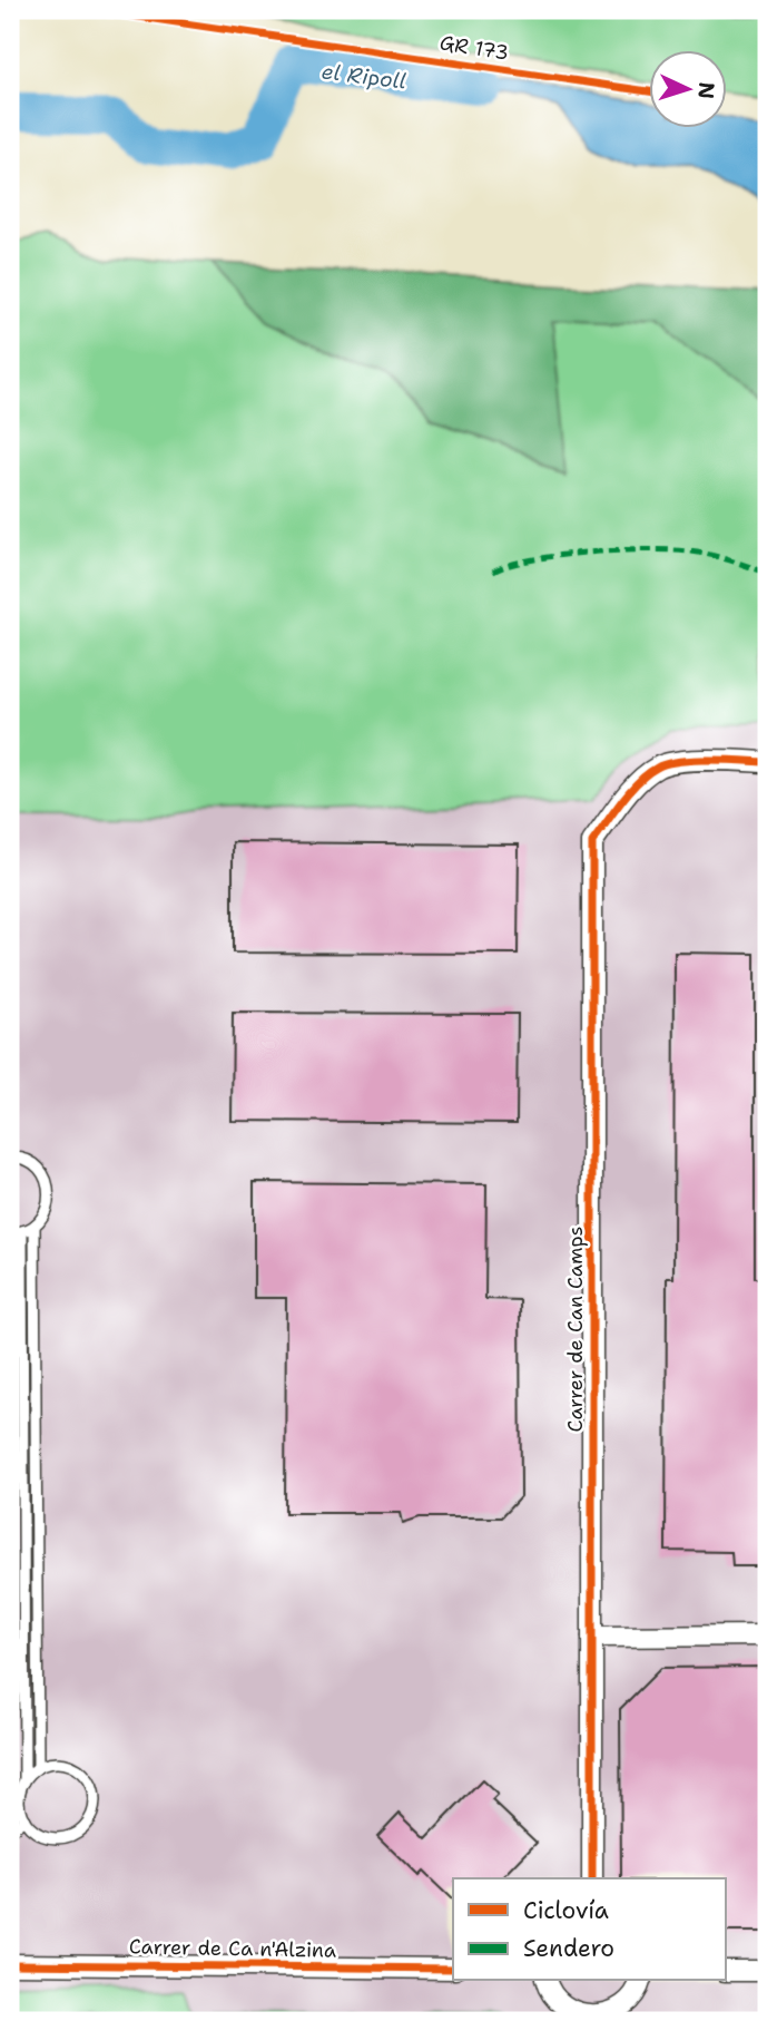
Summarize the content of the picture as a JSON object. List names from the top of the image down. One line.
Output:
{"streets":{"street":["Carrer de Can Camps","Carrer de Ca n'Alzina"],"cycle path":["GR 173"]},"water":["el Ripoll"],"legend":["Ciclovía","Sendero"],"north":"right"}
